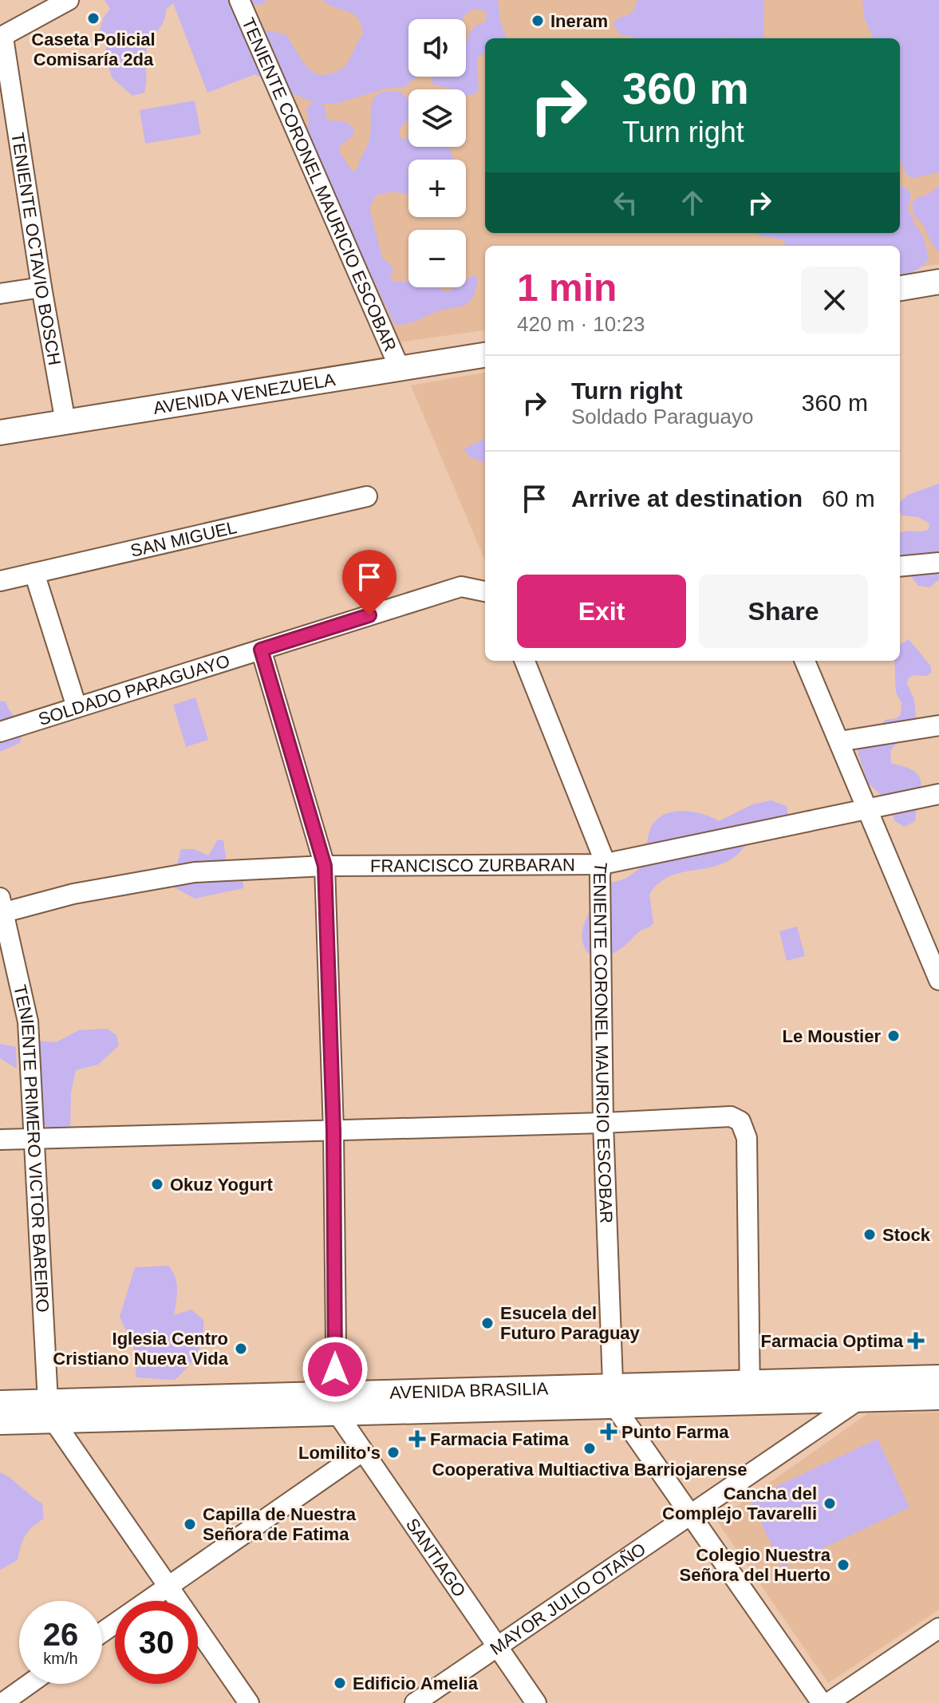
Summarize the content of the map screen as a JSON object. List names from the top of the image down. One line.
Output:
{"streets":{"main road":["AVENIDA VENEZUELA","AVENIDA BRASILIA"],"street":["TENIENTE CORONEL MAURICIO ESCOBAR","TENIENTE OCTAVIO BOSCH","SAN MIGUEL","SOLDADO PARAGUAYO","FRANCISCO ZURBARAN","TENIENTE PRIMERO VICTOR BAREIRO","SANTIAGO","MAYOR JULIO OTAÑO"]},"crossings":[["TENIENTE CORONEL MAURICIO ESCOBAR","AVENIDA VENEZUELA"],["TENIENTE CORONEL MAURICIO ESCOBAR","FRANCISCO ZURBARAN"],["TENIENTE CORONEL MAURICIO ESCOBAR","AVENIDA BRASILIA"],["TENIENTE OCTAVIO BOSCH","AVENIDA VENEZUELA"],["FRANCISCO ZURBARAN","TENIENTE PRIMERO VICTOR BAREIRO"],["TENIENTE PRIMERO VICTOR BAREIRO","AVENIDA BRASILIA"],["AVENIDA BRASILIA","SANTIAGO"],["AVENIDA BRASILIA","MAYOR JULIO OTAÑO"],["SANTIAGO","MAYOR JULIO OTAÑO"]],"places":{"other":["Caseta Policial Comisaría 2da","Ineram","Le Moustier","Okuz Yogurt","Stock","Esucela del Futuro Paraguay","Iglesia Centro Cristiano Nueva Vida","Cooperativa Multiactiva Barriojarense","Lomilito's","Cancha del Complejo Tavarelli","Capilla de Nuestra Señora de Fatima","Colegio Nuestra Señora del Huerto","Edificio Amelia"],"health":["Farmacia Optima","Punto Farma","Farmacia Fatima"]},"page":{"map_buttons":["+","−"],"turn":["360 m","Turn right"],"heading":["1 min","420 m · 10:23"],"list":[{"name":"Turn right","note":"Soldado Paraguayo","value":"360 m"},{"name":"Arrive at destination","value":"60 m"}],"buttons":["Exit","Share"],"speed":"26 km/h","limit":"30"}}
